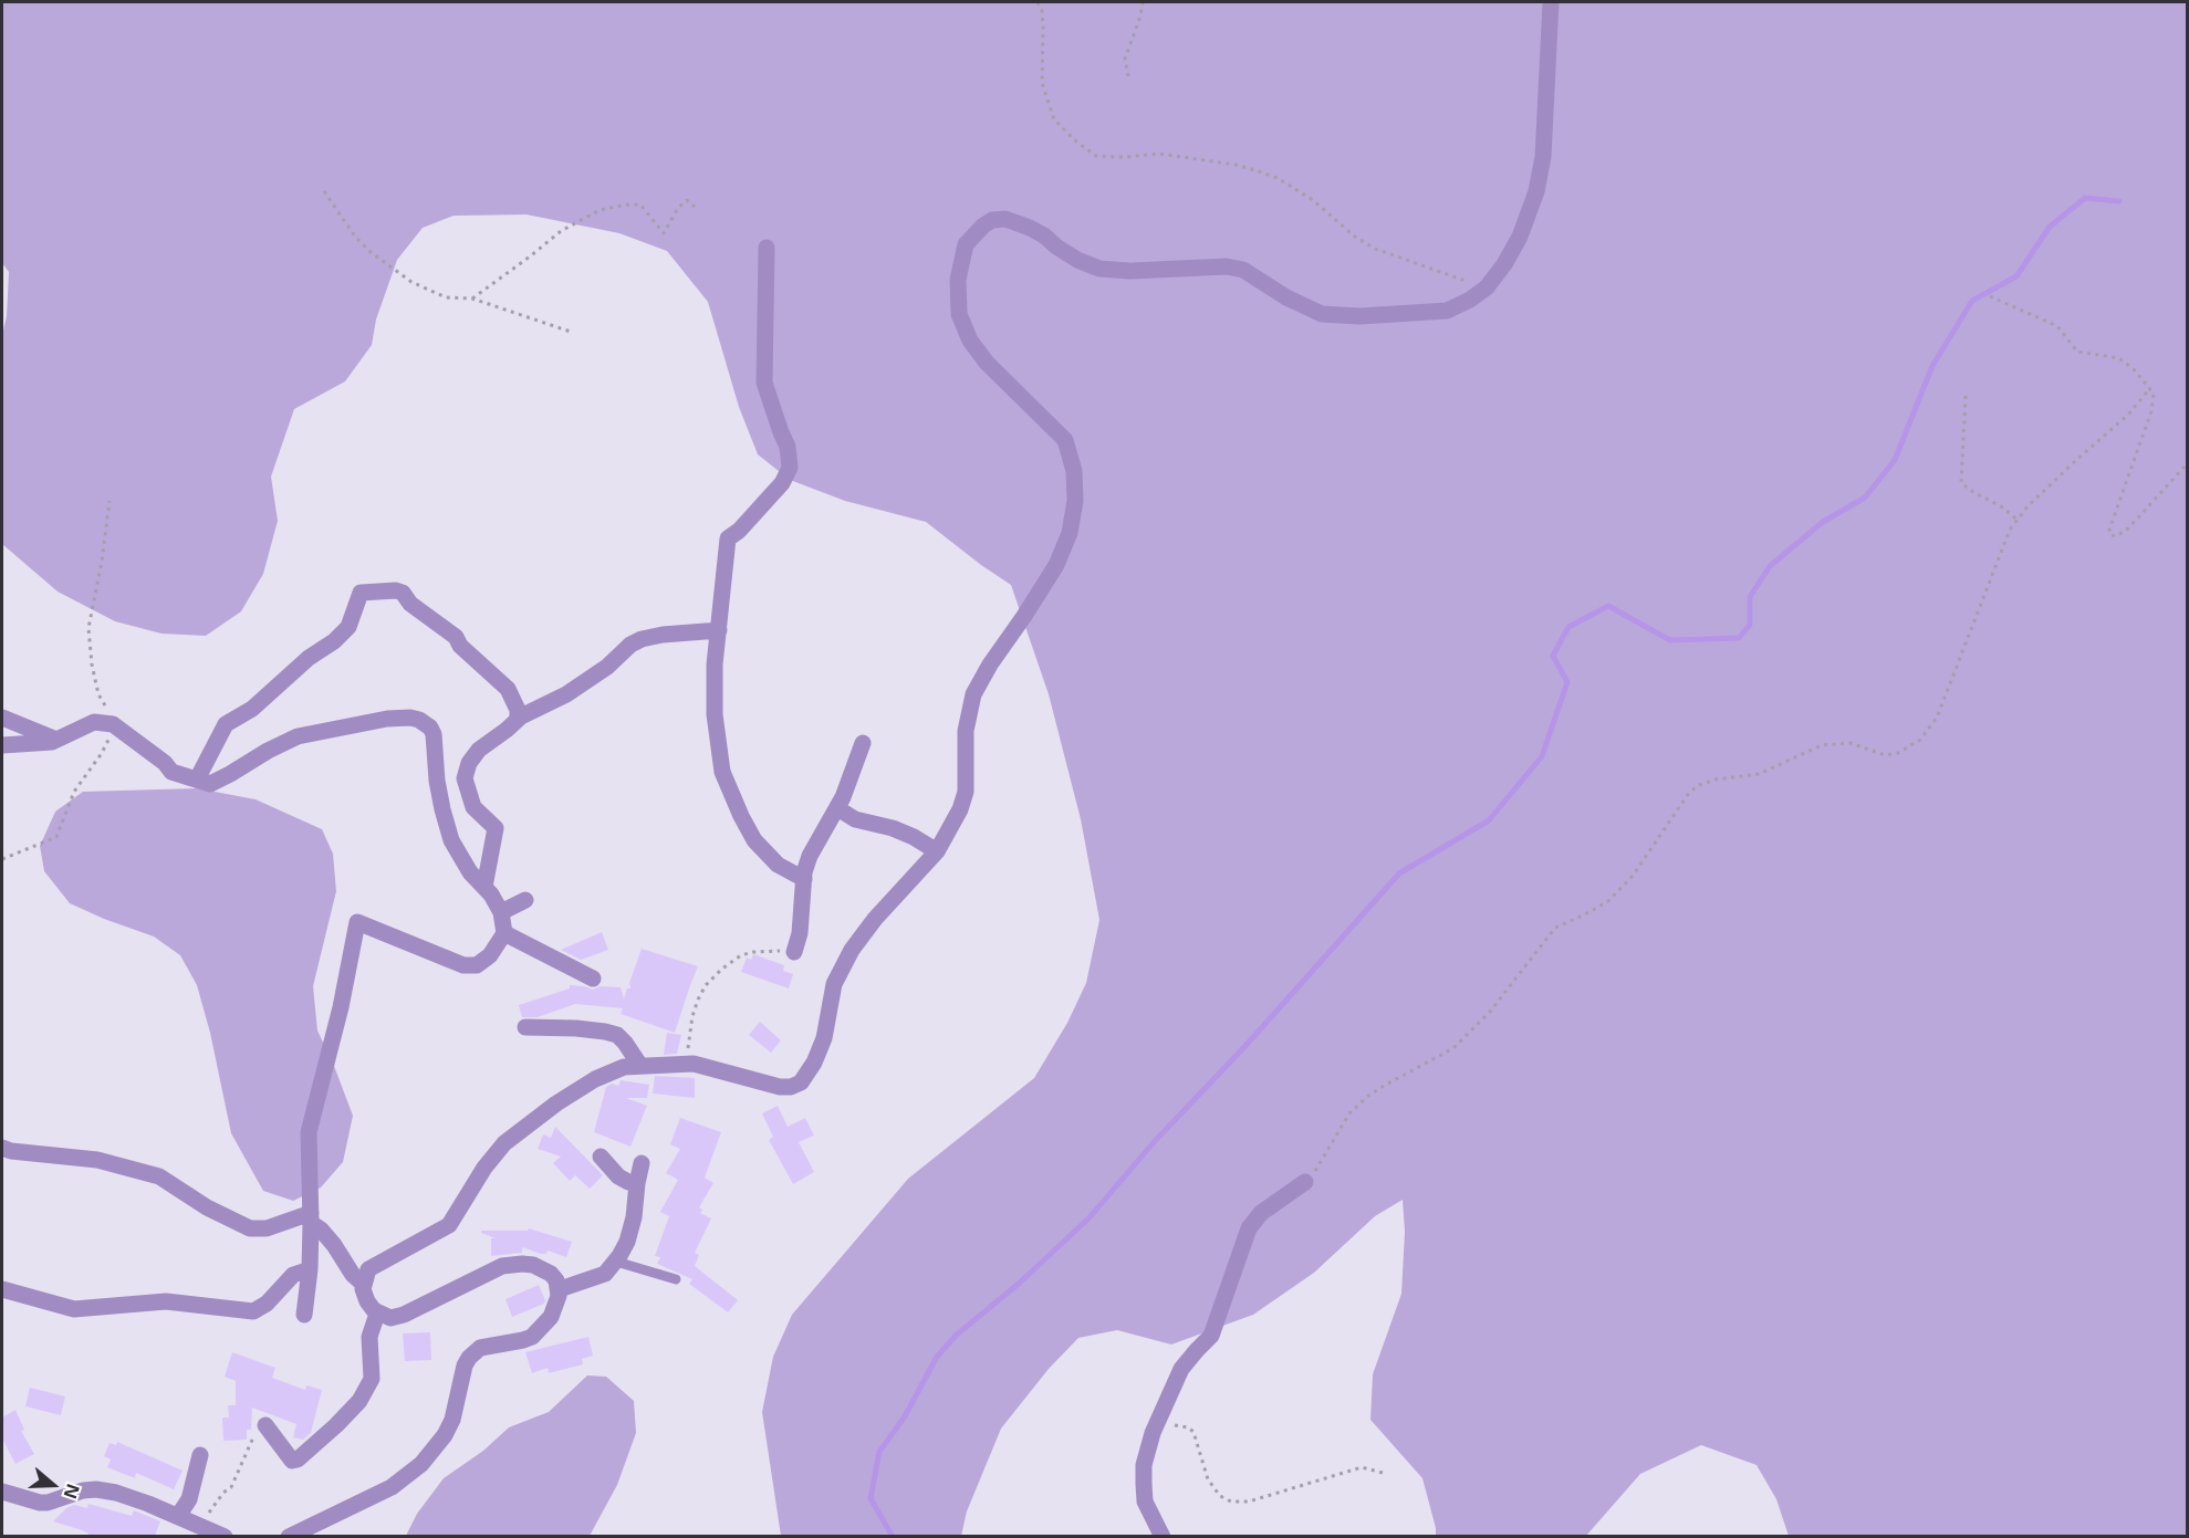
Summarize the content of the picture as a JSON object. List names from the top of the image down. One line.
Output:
{"north":"right"}
